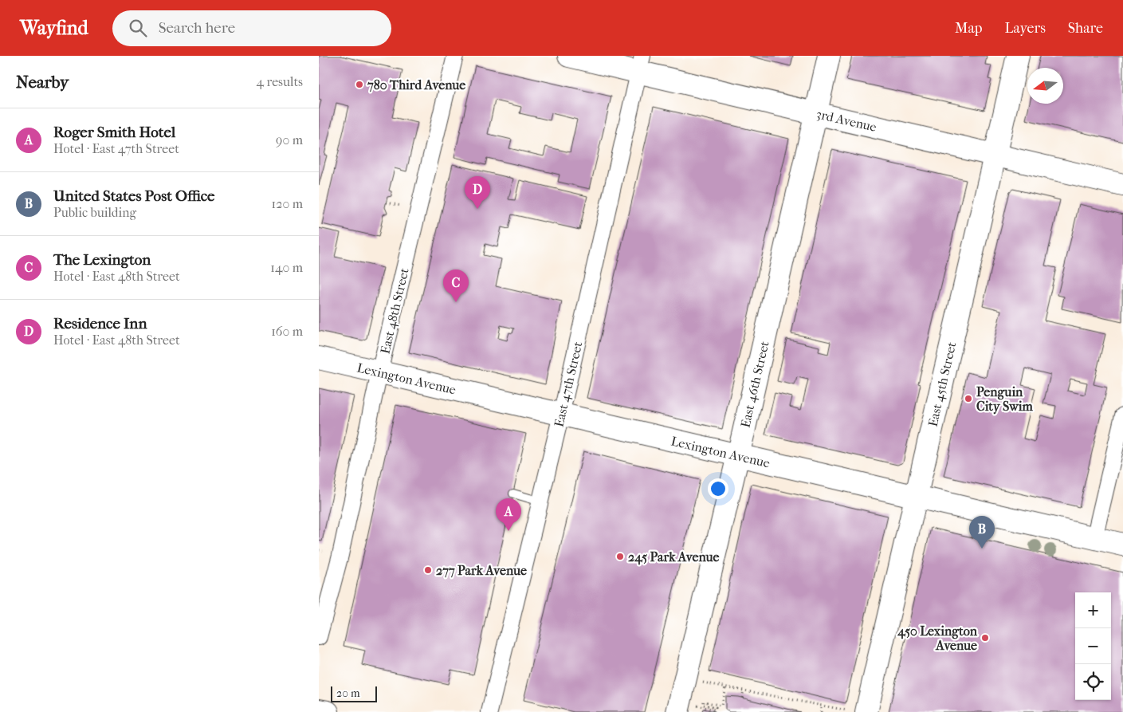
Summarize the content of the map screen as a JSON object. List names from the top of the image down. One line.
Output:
{"streets":{"main road":["3rd Avenue","Lexington Avenue","East 46th Street","East 45th Street"],"street":["East 48th Street","East 47th Street"]},"crossings":[["3rd Avenue","East 47th Street"],["3rd Avenue","East 46th Street"],["3rd Avenue","East 45th Street"],["East 48th Street","Lexington Avenue"],["Lexington Avenue","East 47th Street"],["Lexington Avenue","East 46th Street"],["Lexington Avenue","East 45th Street"]],"places":["780 Third Avenue","Penguin City Swim","245 Park Avenue","277 Park Avenue","450 Lexington Avenue"],"scale_bar":"20 m","north":"left","page":{"header":"Wayfind","search":"Search here","nav":["Map","Layers","Share"],"heading":["Nearby","4 results"],"list":[{"mark":"A","name":"Roger Smith Hotel","note":"Hotel · East 47th Street","value":"90 m"},{"mark":"B","name":"United States Post Office","note":"Public building","value":"120 m"},{"mark":"C","name":"The Lexington","note":"Hotel · East 48th Street","value":"140 m"},{"mark":"D","name":"Residence Inn","note":"Hotel · East 48th Street","value":"160 m"}],"pins":["D","C","A","B"],"map_buttons":["+","−"],"scale":"20 m"}}
